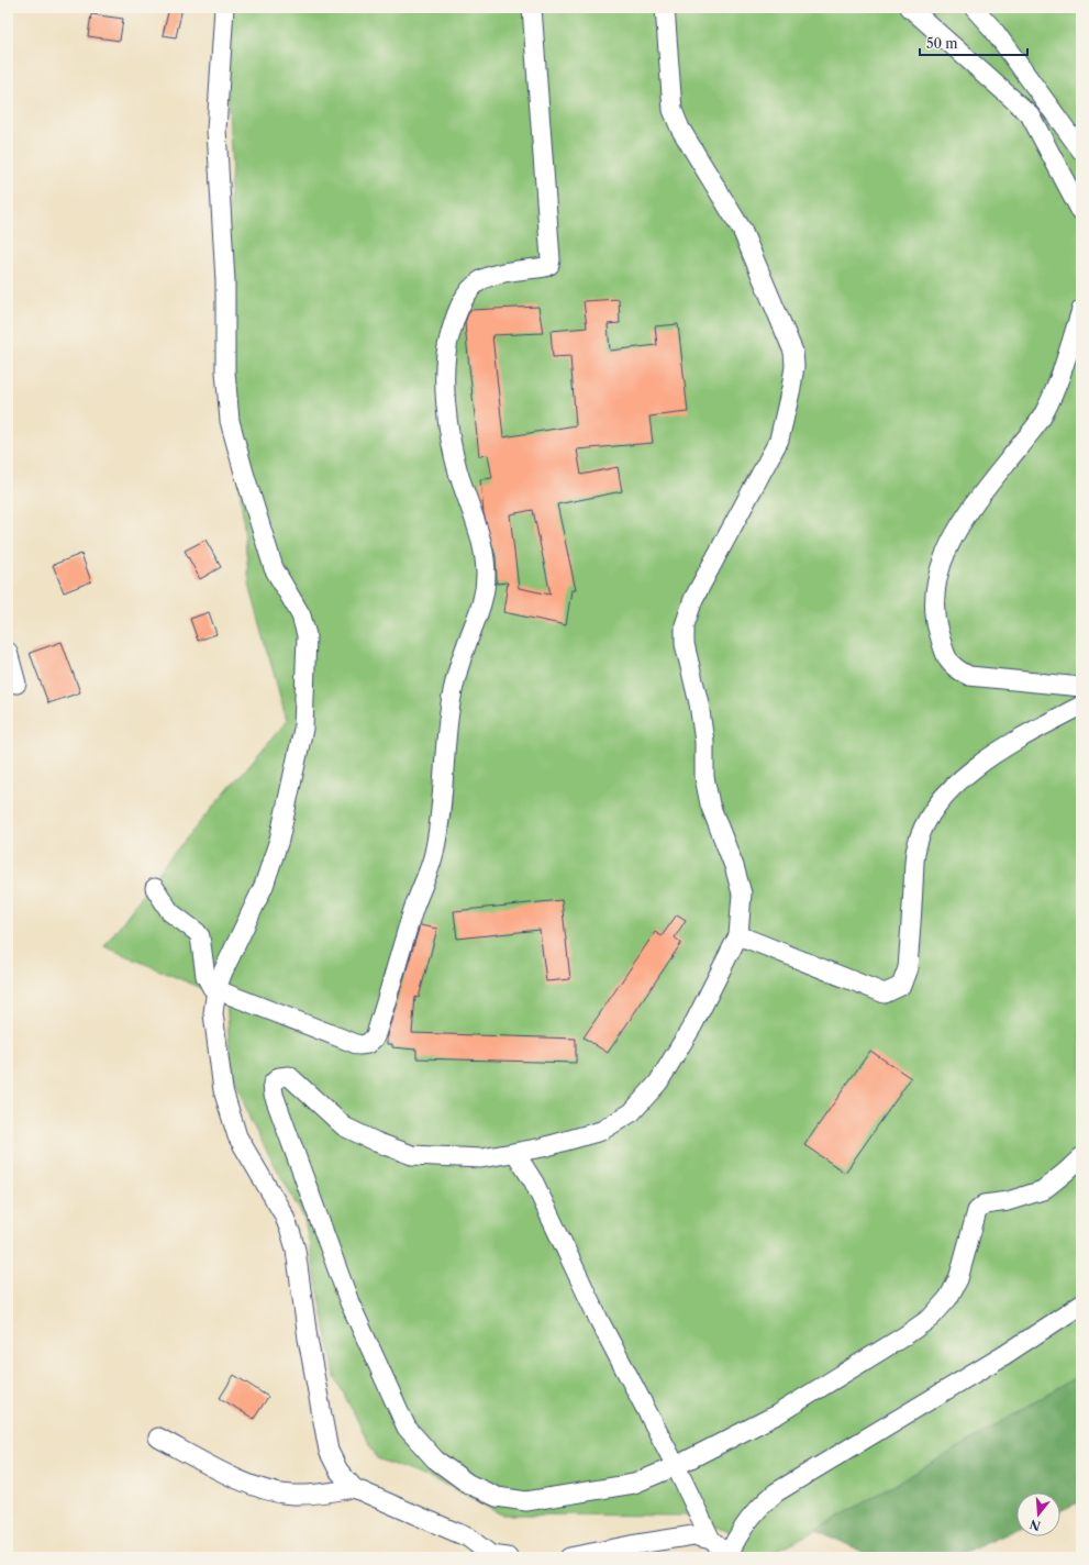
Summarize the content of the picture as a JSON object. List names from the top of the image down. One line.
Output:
{"scale_bar":"50 m","north":"bottom"}
